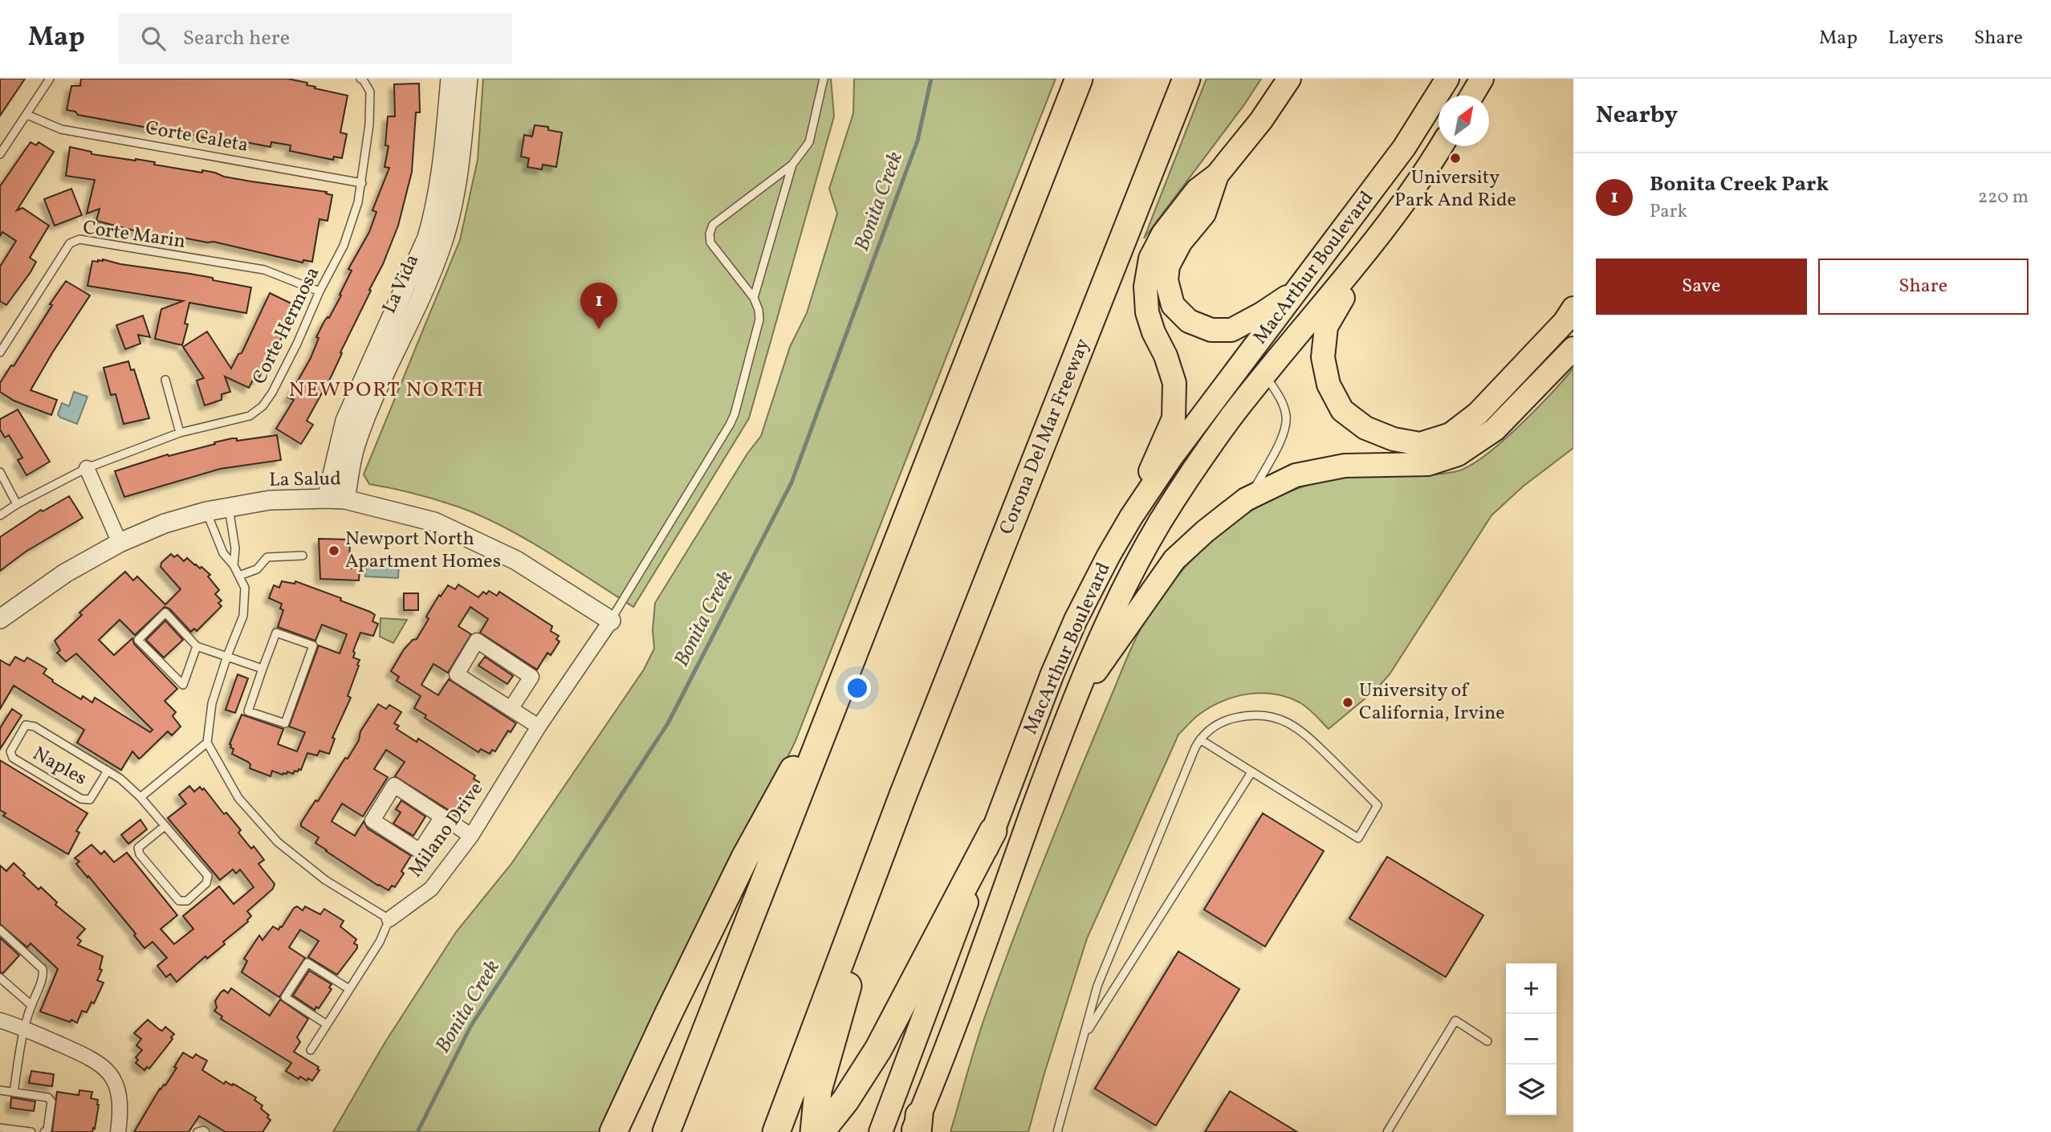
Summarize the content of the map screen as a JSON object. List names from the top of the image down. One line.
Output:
{"streets":{"highway":["Corona Del Mar Freeway"],"main road":["MacArthur Boulevard"],"street":["La Vida","La Salud","Milano Drive"],"lane":["Corte Caleta","Corte Marin","Corte Hermosa","Naples"]},"crossings":[["Corte Caleta","Corte Hermosa"],["Corte Marin","Corte Hermosa"],["La Vida","La Salud"],["La Salud","Milano Drive"]],"districts":["NEWPORT NORTH"],"water":["Bonita Creek"],"places":["University Park And Ride","Newport North Apartment Homes","University of California, Irvine"],"north":"top right","page":{"header":"Map","search":"Search here","nav":["Map","Layers","Share"],"heading":"Nearby","list":[{"mark":"1","name":"Bonita Creek Park","note":"Park","value":"220 m"}],"buttons":["Save","Share"],"pins":"1","map_buttons":["+","−"]}}
